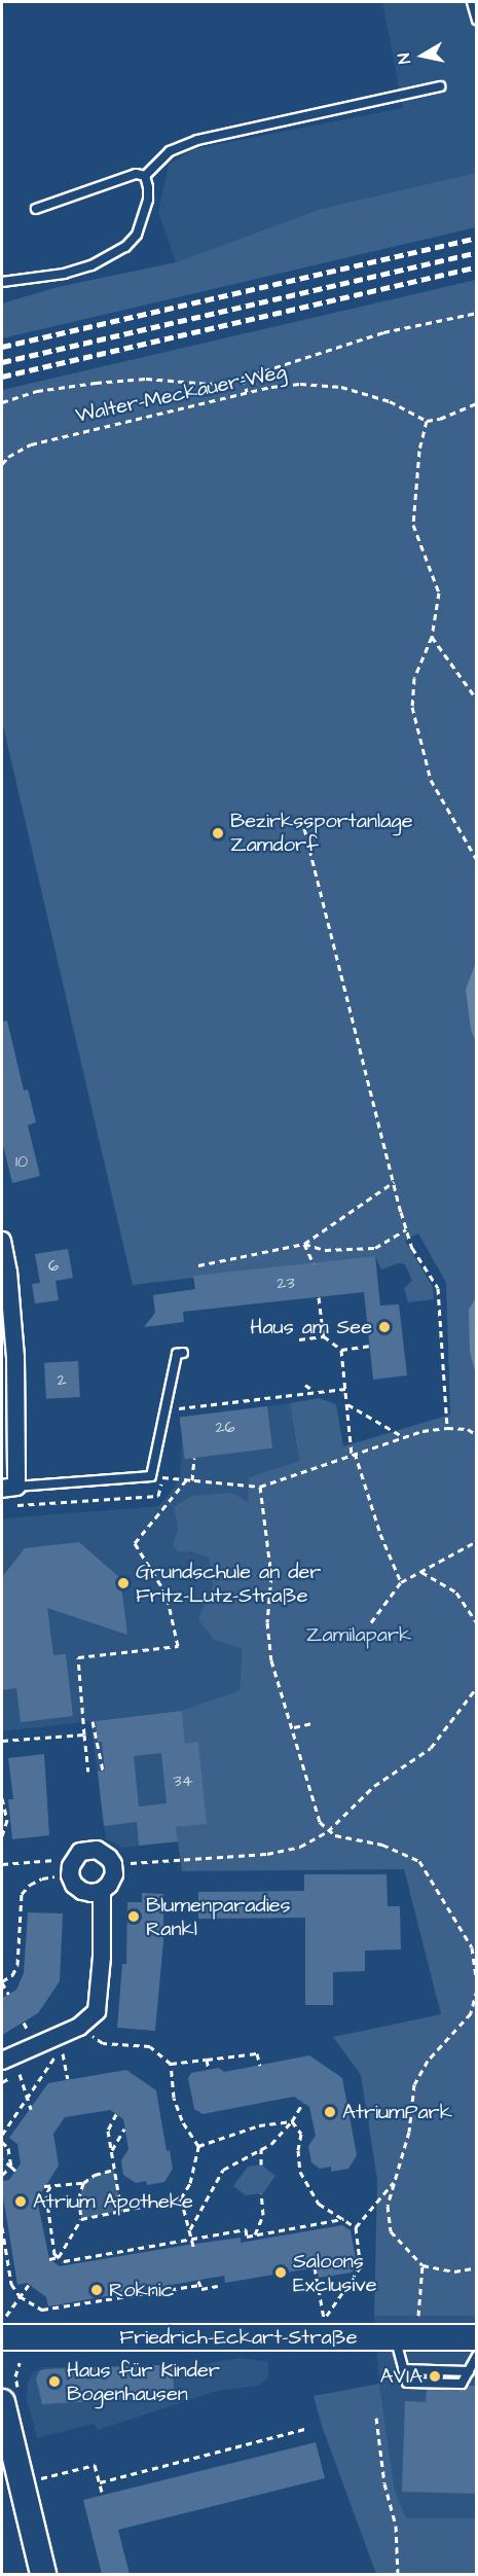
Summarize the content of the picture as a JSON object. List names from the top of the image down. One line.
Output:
{"streets":{"main road":["Friedrich-Eckart-Straße"],"path":["Walter-Meckauer-Weg"]},"parks":["Zamilapark"],"places":["Bezirkssportanlage Zamdorf","Haus am See","Grundschule an der Fritz-Lutz-Straße","Blumenparadies Rankl","AtriumPark","Atrium Apotheke","Saloons Exclusive","Roknic","AVIA","Haus für Kinder Bogenhausen"],"house_numbers":["10","6","23","2","26","34"],"north":"left"}
